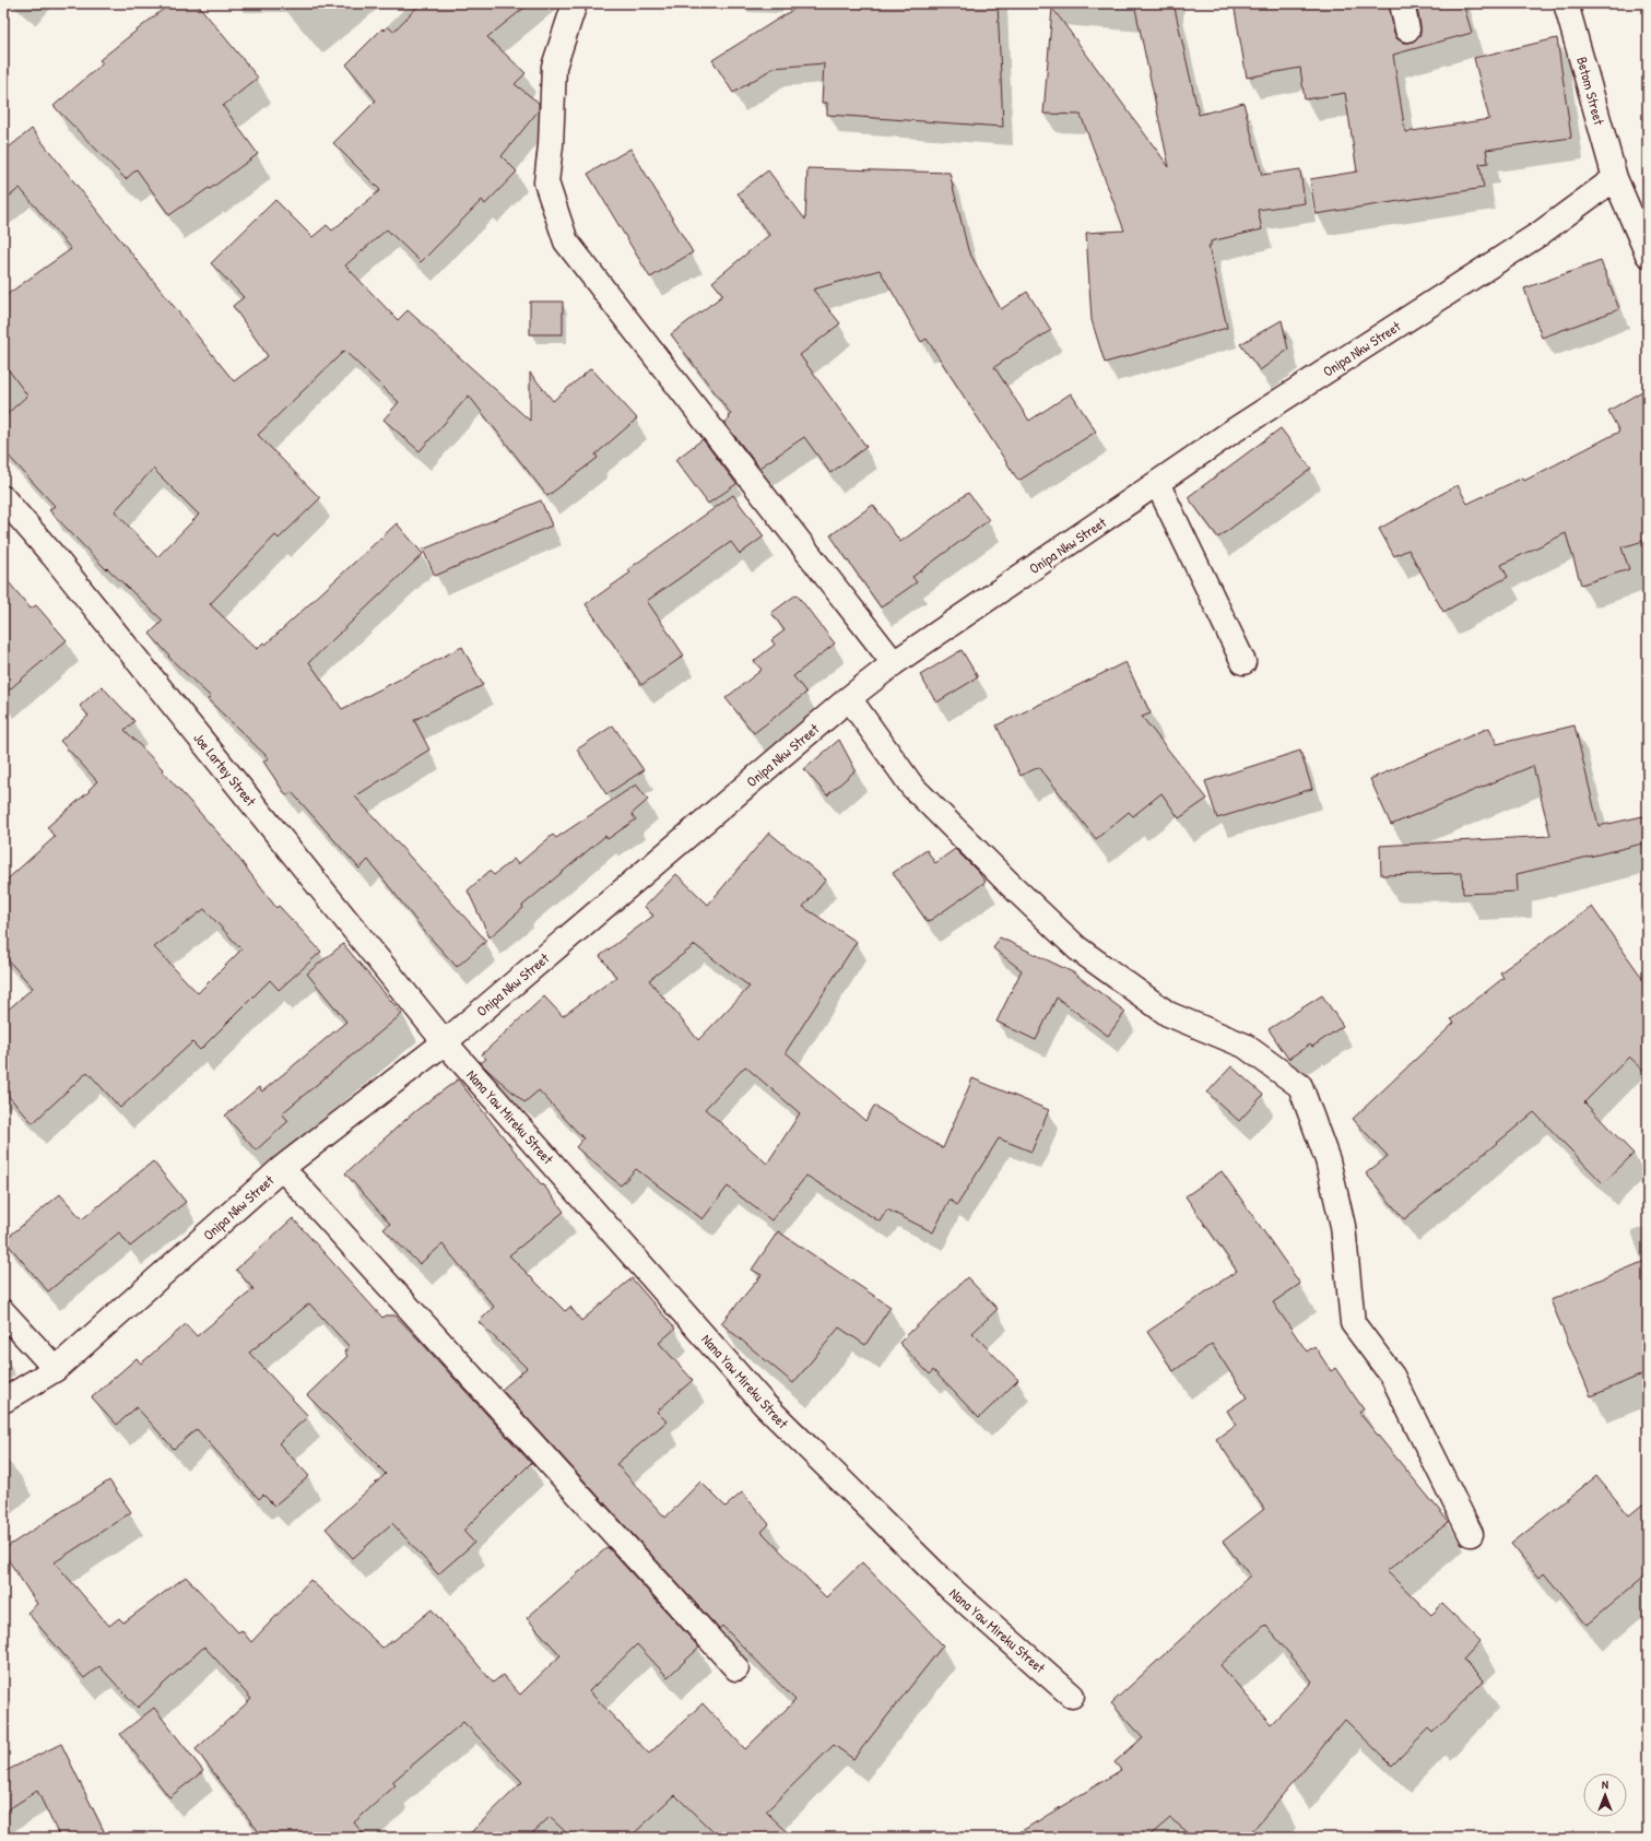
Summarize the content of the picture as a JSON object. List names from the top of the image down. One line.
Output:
{"streets":{"street":["Betom Street","Onipa Nkw Street","Joe Lartey Street","Nana Yaw Mireku Street"]},"crossings":[["Betom Street","Onipa Nkw Street"],["Onipa Nkw Street","Joe Lartey Street"],["Onipa Nkw Street","Nana Yaw Mireku Street"],["Joe Lartey Street","Nana Yaw Mireku Street"]],"north":"top"}
